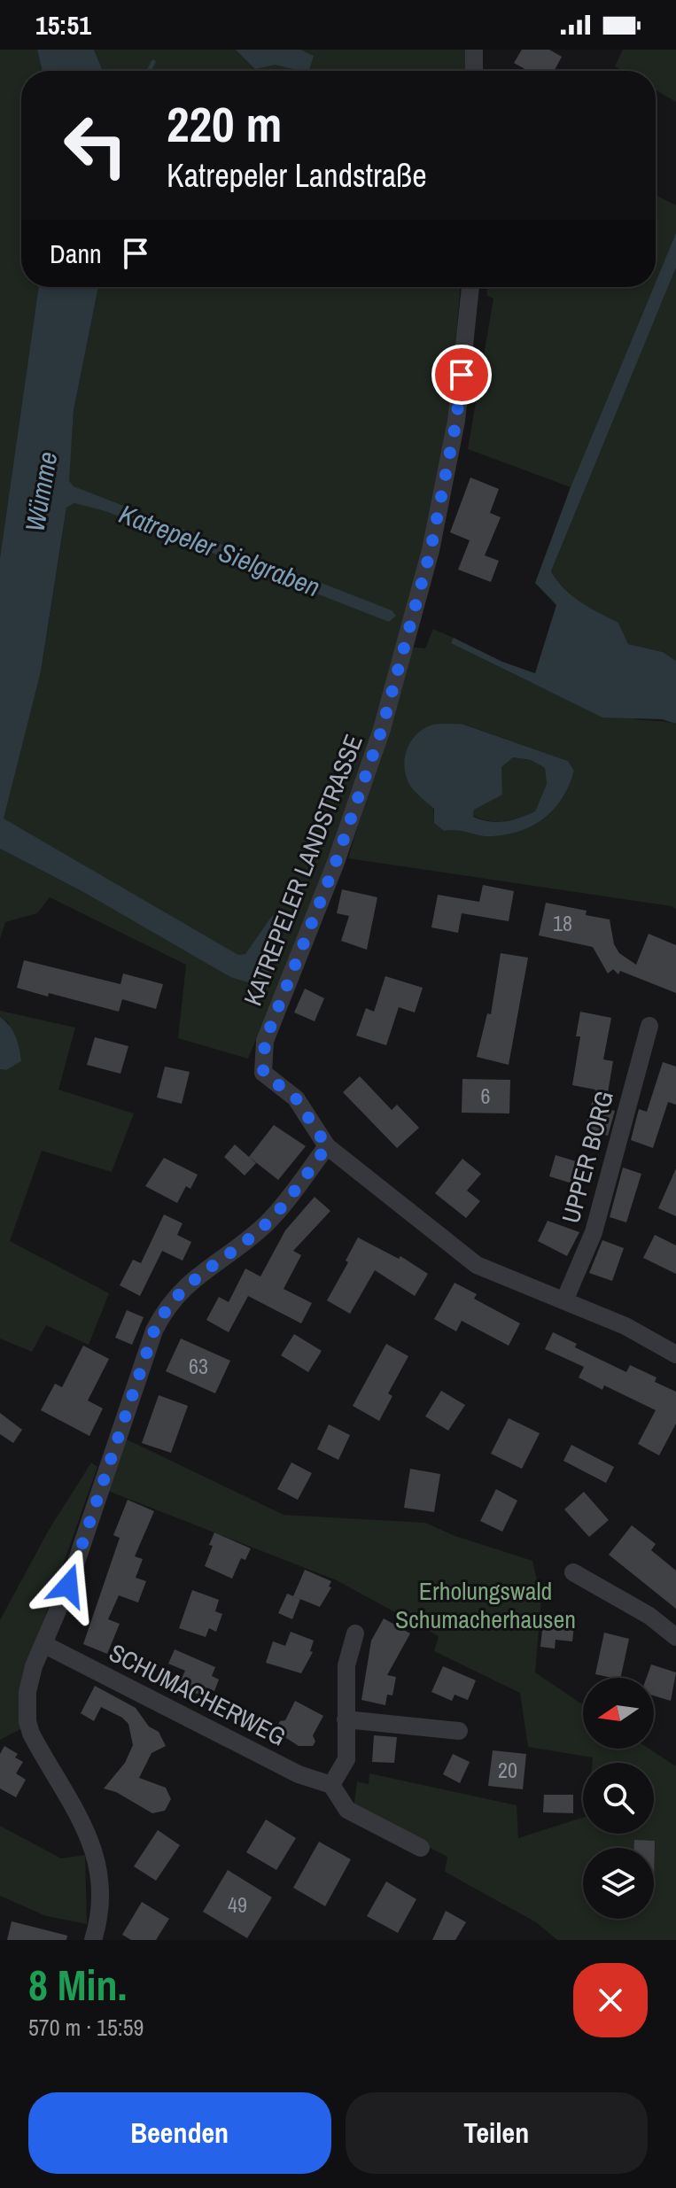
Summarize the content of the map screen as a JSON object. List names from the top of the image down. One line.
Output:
{"streets":{"street":["KATREPELER LANDSTRASSE","UPPER BORG","SCHUMACHERWEG"]},"water":["Wümme","Katrepeler Sielgraben"],"parks":["Erholungswald Schumacherhausen"],"house_numbers":["18","6","63","20","49"],"north":"left","page":{"status":"15:51","turn":["220 m","Katrepeler Landstraße"],"then":"Dann","heading":["8 Min.","570 m · 15:59"],"buttons":["Beenden","Teilen"]}}
